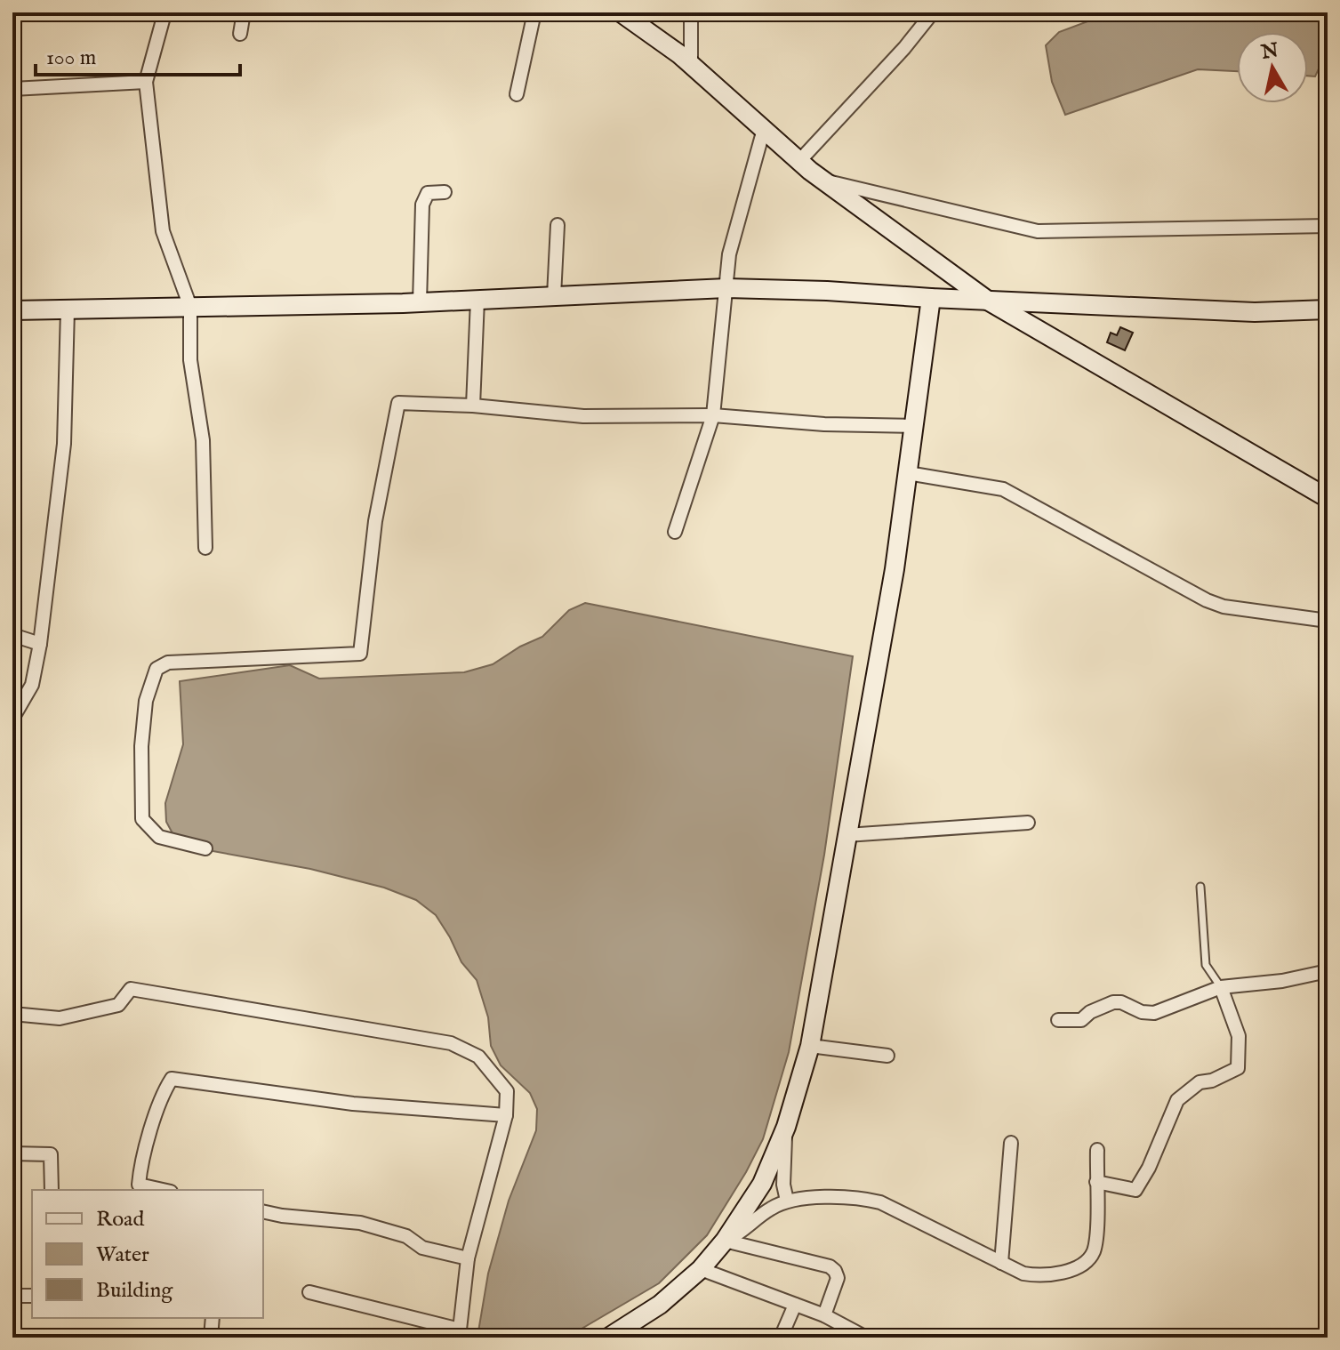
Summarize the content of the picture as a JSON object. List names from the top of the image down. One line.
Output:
{"legend":["Road","Water","Building"],"scale_bar":"100 m","north":"top"}
